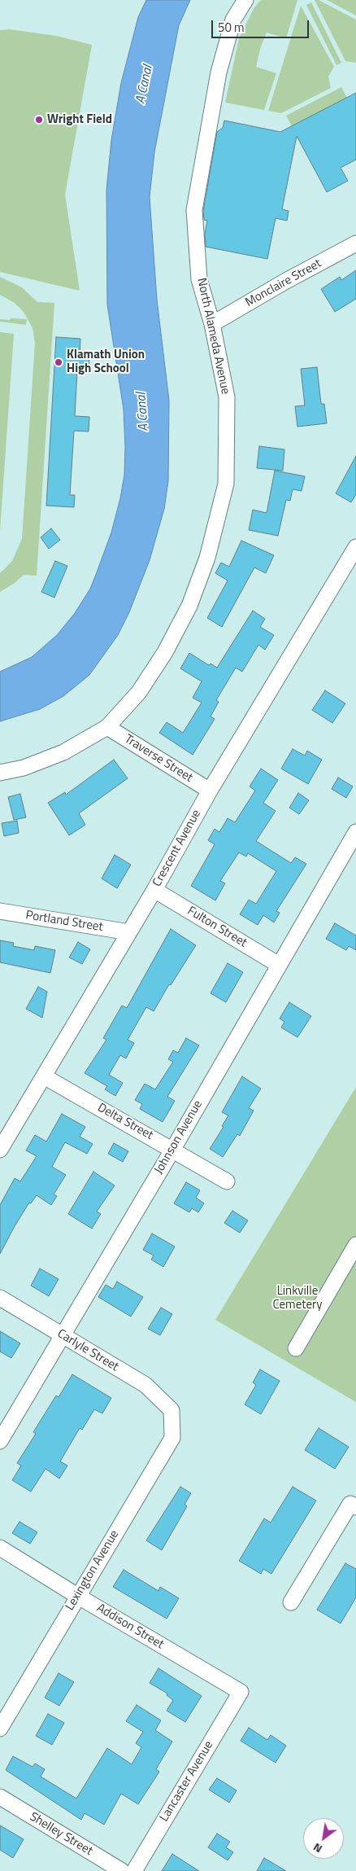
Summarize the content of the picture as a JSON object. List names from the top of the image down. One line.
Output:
{"streets":{"street":["Monclaire Street","North Alameda Avenue","Traverse Street","Crescent Avenue","Portland Street","Fulton Street","Delta Street","Johnson Avenue","Carlyle Street","Lexington Avenue","Addison Street","Lancaster Avenue","Shelley Street"]},"crossings":[["Monclaire Street","North Alameda Avenue"],["North Alameda Avenue","Traverse Street"],["Traverse Street","Crescent Avenue"],["Crescent Avenue","Portland Street"],["Crescent Avenue","Fulton Street"],["Crescent Avenue","Delta Street"],["Fulton Street","Johnson Avenue"],["Delta Street","Johnson Avenue"],["Johnson Avenue","Carlyle Street"],["Carlyle Street","Lexington Avenue"],["Lexington Avenue","Addison Street"],["Addison Street","Lancaster Avenue"]],"water":["A Canal"],"parks":["Linkville Cemetery"],"places":["Wright Field","Klamath Union High School"],"scale_bar":"50 m","north":"bottom left"}
